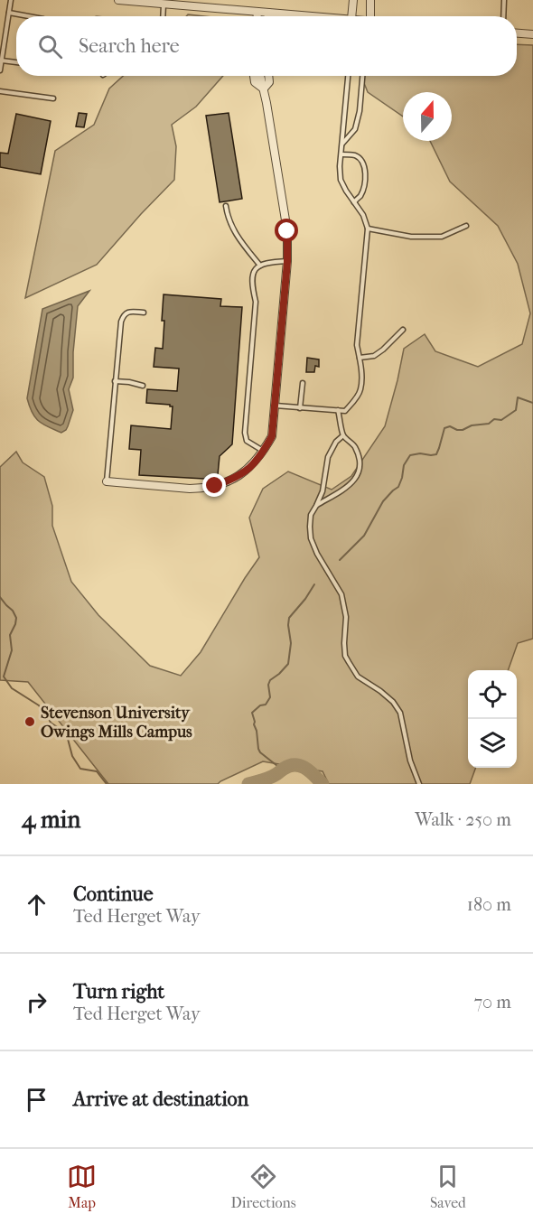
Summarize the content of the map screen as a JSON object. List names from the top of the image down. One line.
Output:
{"places":["Stevenson University Owings Mills Campus"],"north":"top","page":{"search":"Search here","heading":["4 min","Walk · 250 m"],"list":[["Continue","Ted Herget Way","180 m"],["Turn right","Ted Herget Way","70 m"],"Arrive at destination"],"nav":["Map","Directions","Saved"]}}
